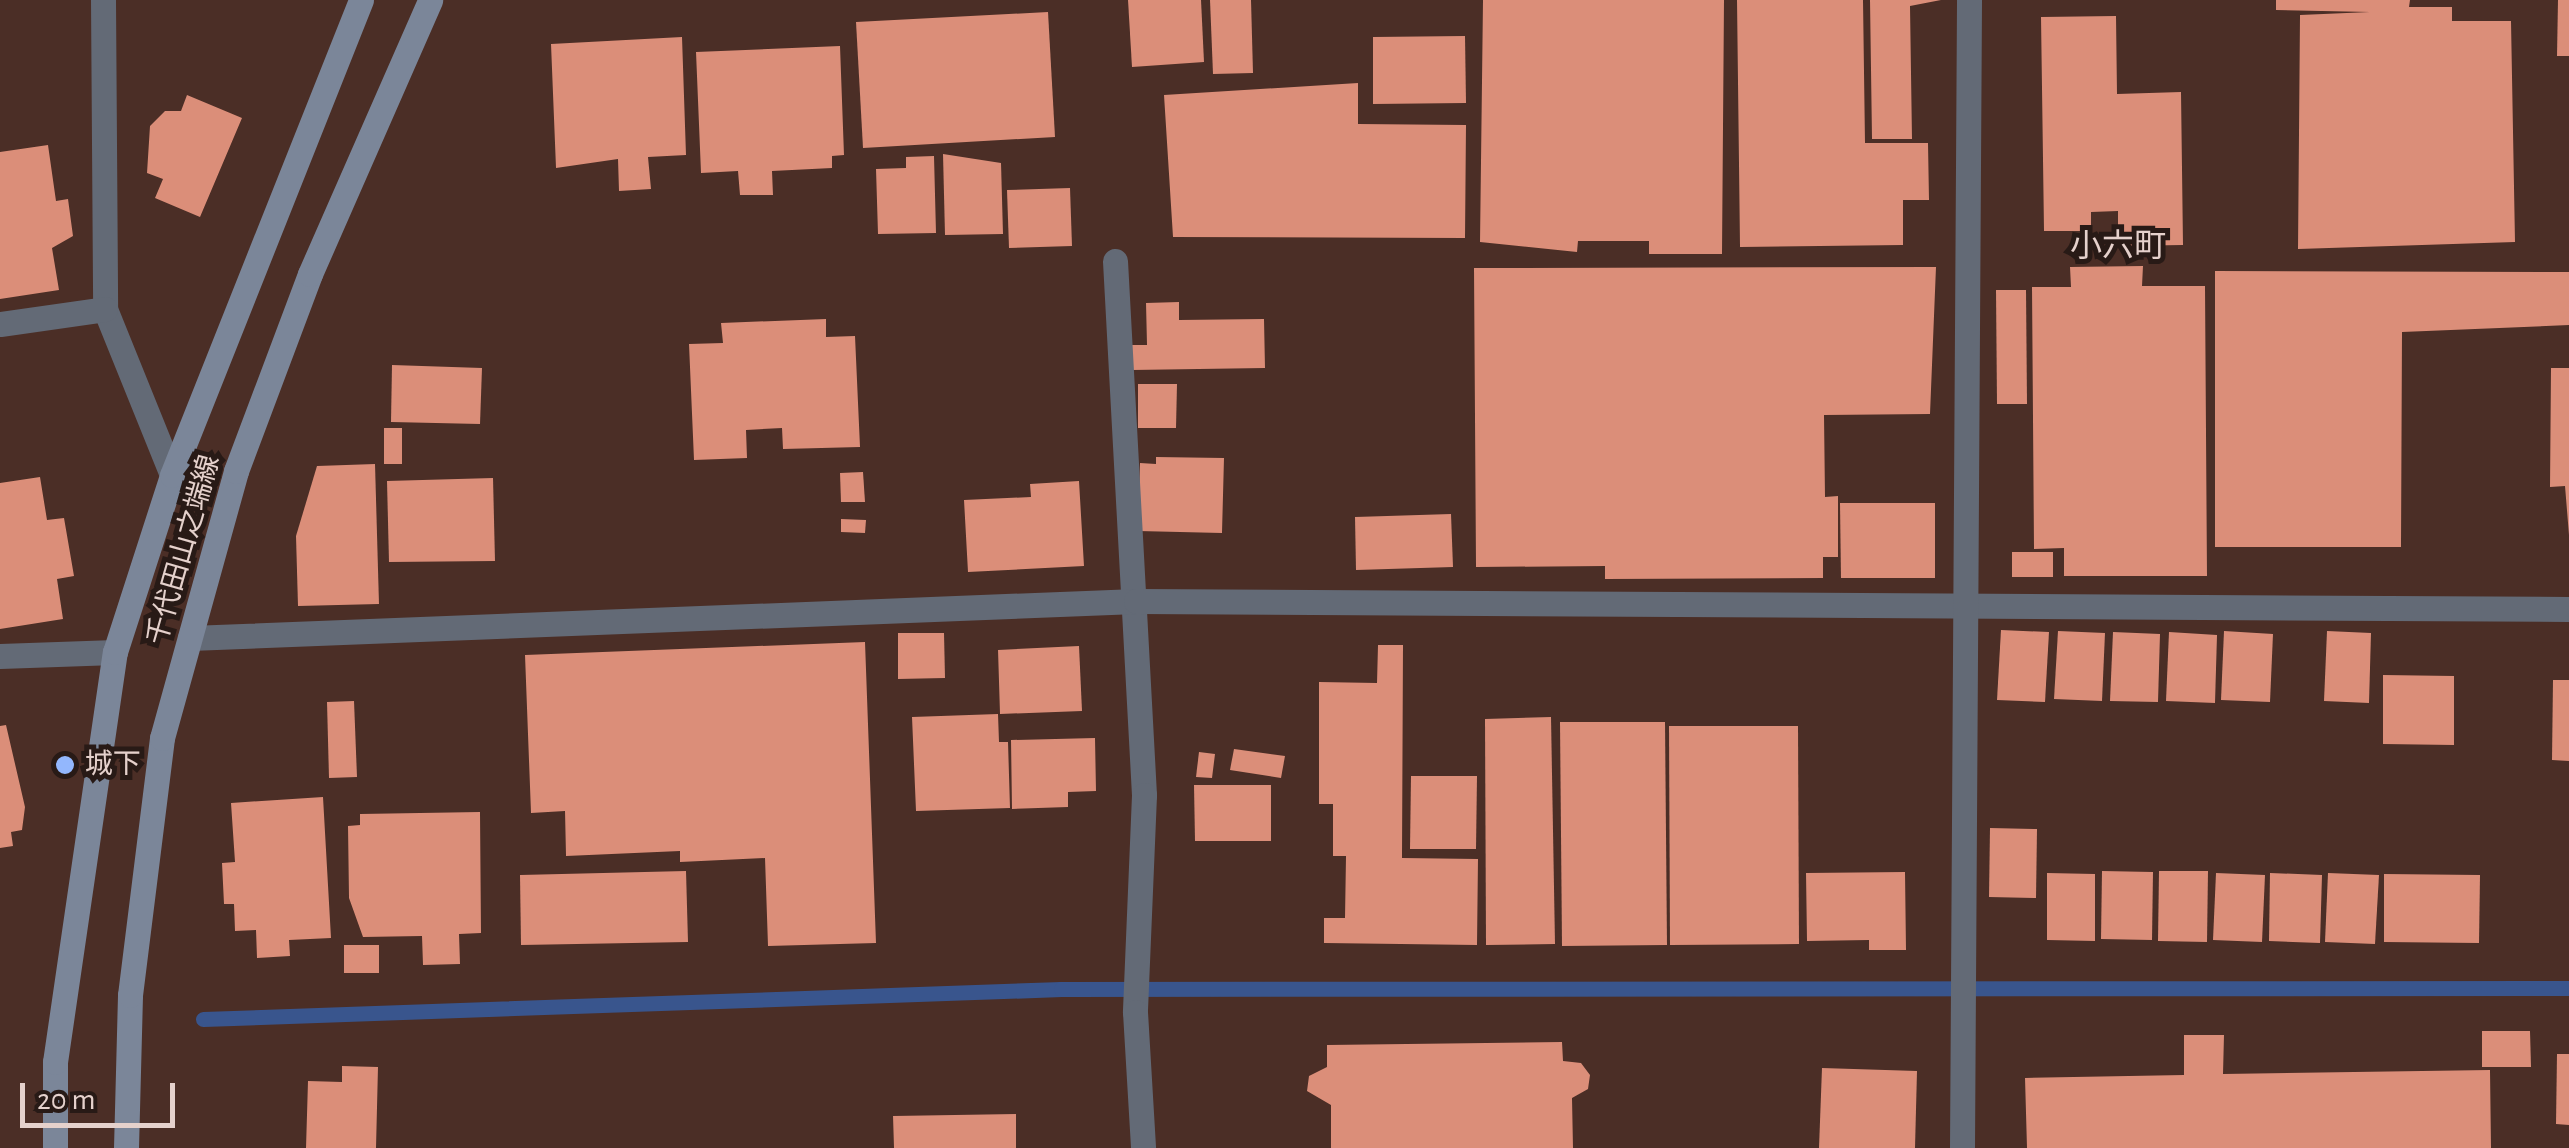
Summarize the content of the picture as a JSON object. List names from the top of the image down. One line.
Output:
{"streets":{"street":["千代田山之端線"]},"districts":["小六町"],"places":["城下"],"scale_bar":"20 m"}
